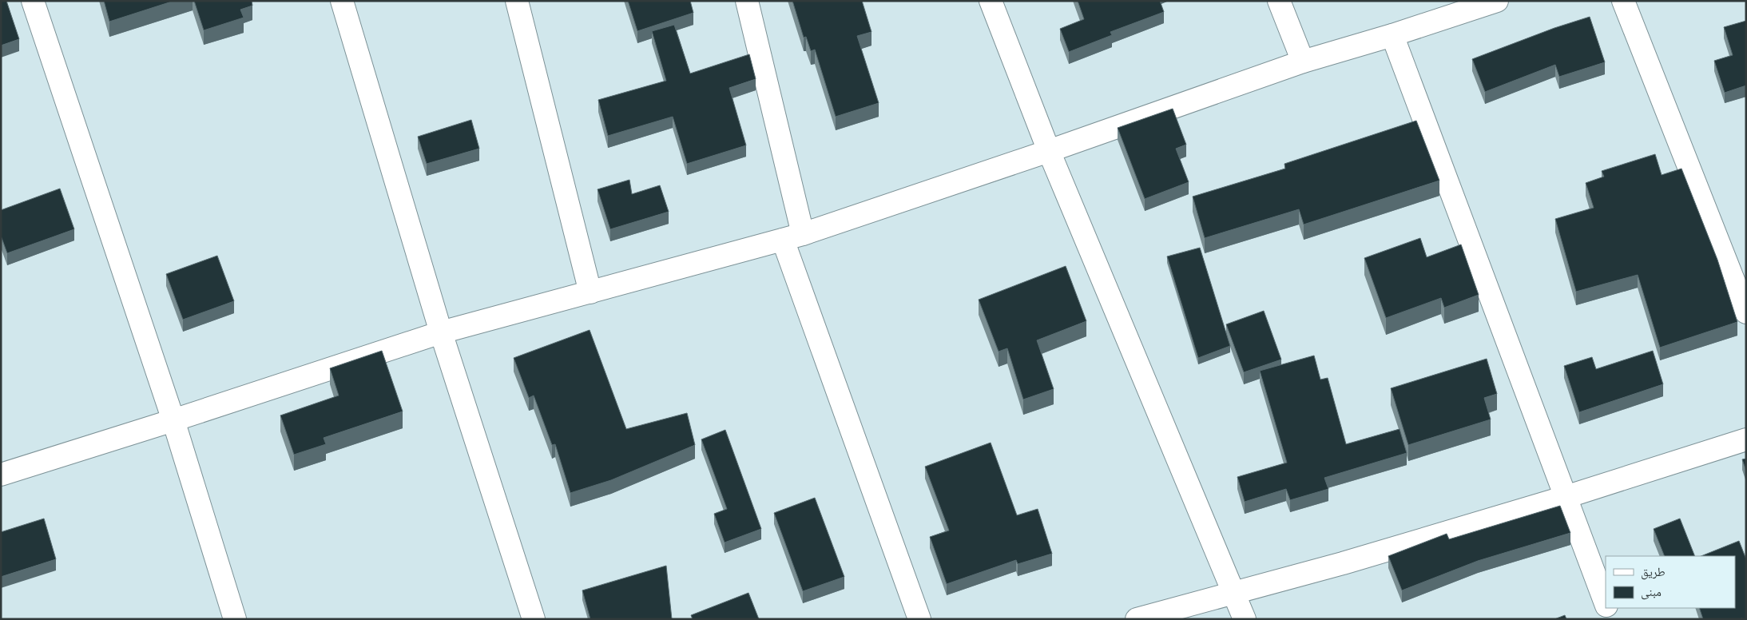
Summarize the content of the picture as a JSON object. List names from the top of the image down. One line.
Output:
{"legend":["طريق","مبنى"]}
